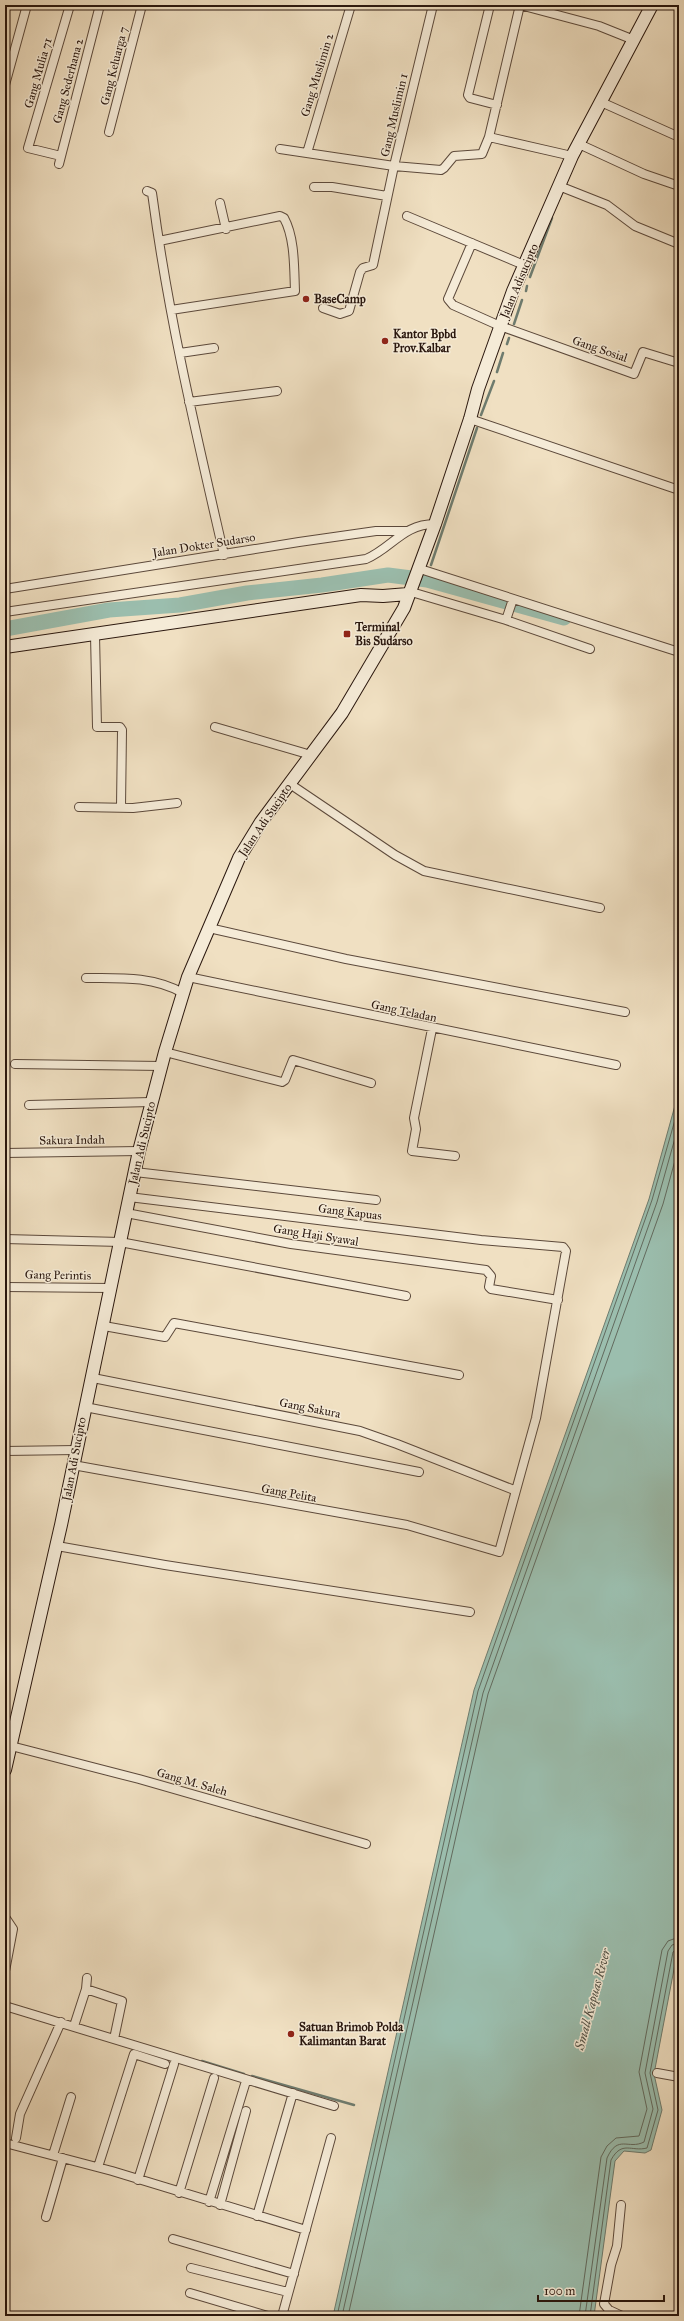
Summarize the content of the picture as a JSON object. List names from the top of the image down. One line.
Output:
{"streets":{"main road":["Jalan Adisucipto","Jalan Adi Sucipto"],"street":["Gang Keluarga 7","Gang Mulia 71","Gang Muslimin 2","Gang Sederhana 2","Gang Muslimin 1","Gang Sosial","Jalan Dokter Sudarso","Gang Teladan","Sakura Indah","Gang Kapuas","Gang Haji Syawal","Gang Perintis","Gang Sakura","Gang Pelita","Gang M. Saleh"]},"crossings":[["Gang Mulia 71","Gang Sederhana 2"],["Jalan Adisucipto","Gang Sosial"],["Jalan Adisucipto","Jalan Adi Sucipto"],["Jalan Adi Sucipto","Gang Teladan"],["Jalan Adi Sucipto","Sakura Indah"],["Jalan Adi Sucipto","Gang Kapuas"],["Jalan Adi Sucipto","Gang Haji Syawal"],["Jalan Adi Sucipto","Gang Perintis"],["Jalan Adi Sucipto","Gang Sakura"],["Jalan Adi Sucipto","Gang Pelita"],["Jalan Adi Sucipto","Gang M. Saleh"],["Gang Kapuas","Gang Haji Syawal"],["Gang Sakura","Gang Pelita"]],"water":["Small Kapuas River"],"places":{"other":["BaseCamp","Kantor Bpbd Prov.Kalbar","Satuan Brimob Polda Kalimantan Barat"],"transit":["Terminal Bis Sudarso"]},"scale_bar":"100 m"}
